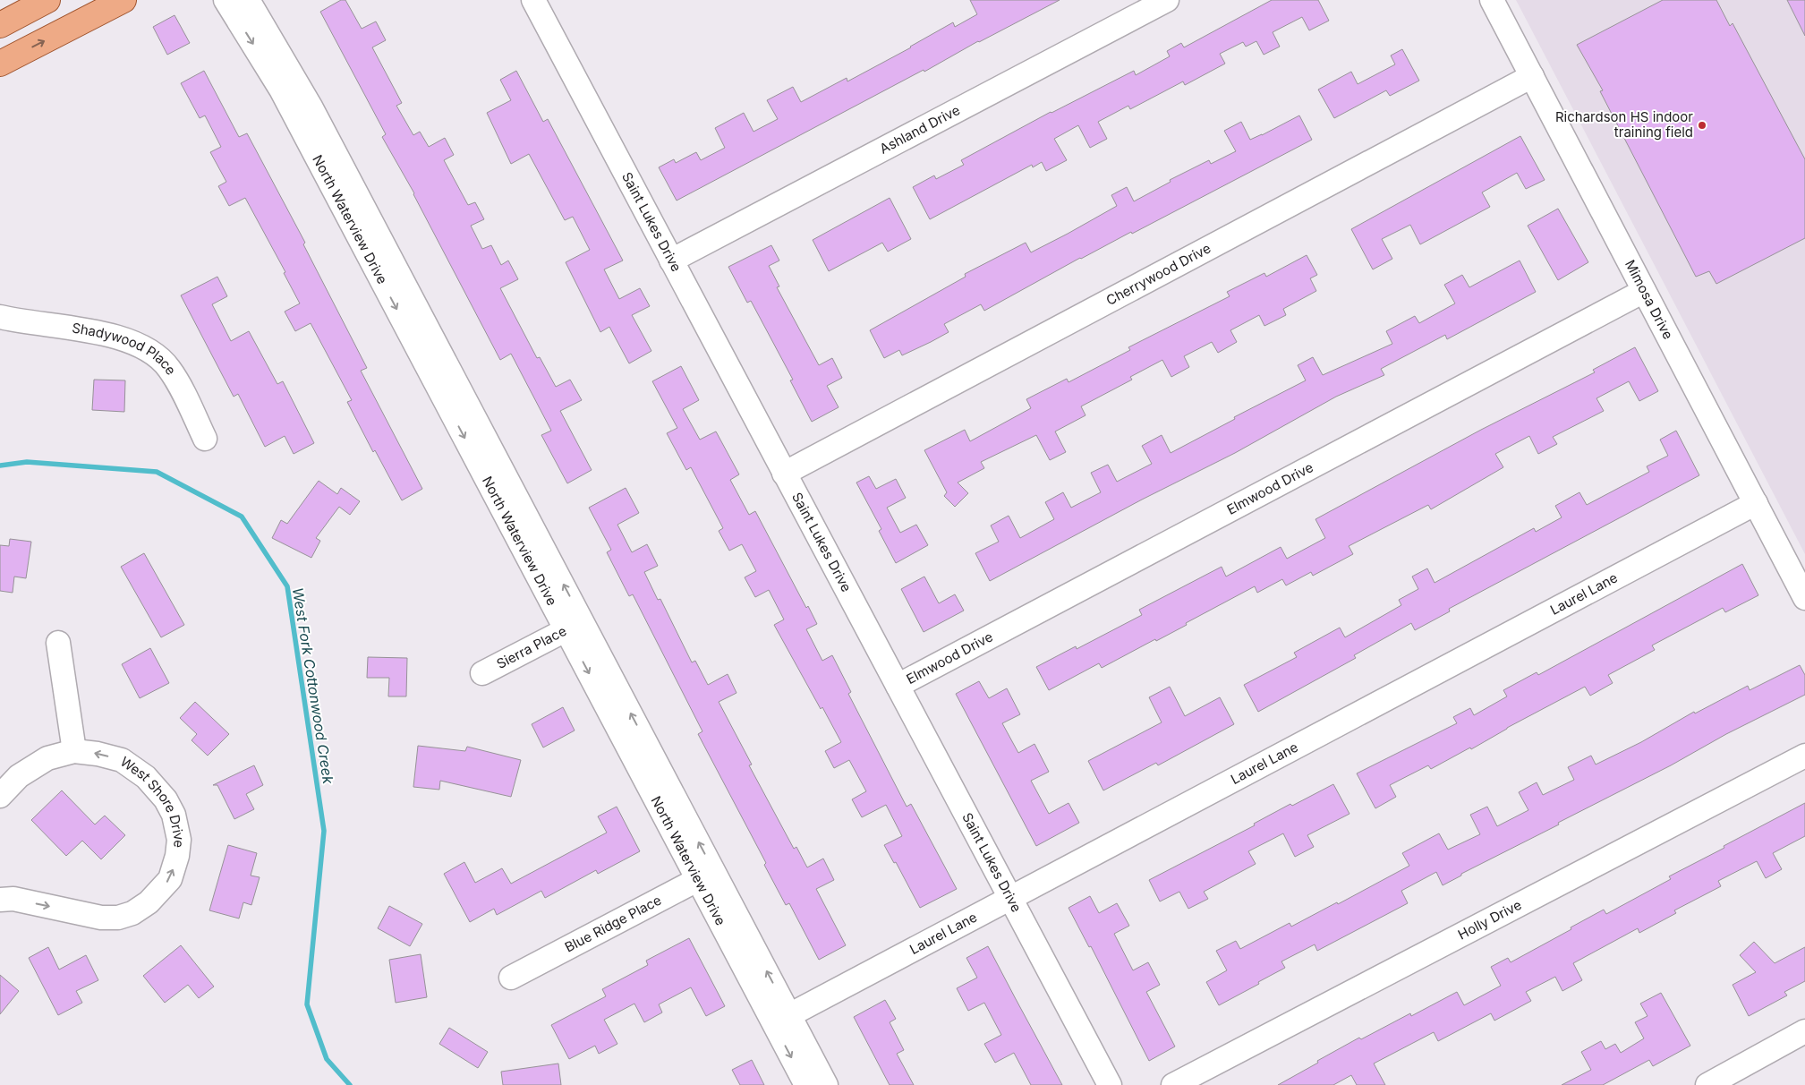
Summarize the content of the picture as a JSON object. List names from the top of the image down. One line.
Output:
{"streets":{"street":["Ashland Drive","North Waterview Drive","Saint Lukes Drive","Cherrywood Drive","Mimosa Drive","Shadywood Place","Elmwood Drive","Laurel Lane","Sierra Place","West Shore Drive","Holly Drive","Blue Ridge Place"]},"crossings":[["Ashland Drive","Saint Lukes Drive"],["North Waterview Drive","Laurel Lane"],["North Waterview Drive","Sierra Place"],["North Waterview Drive","Blue Ridge Place"],["Saint Lukes Drive","Cherrywood Drive"],["Saint Lukes Drive","Elmwood Drive"],["Saint Lukes Drive","Laurel Lane"],["Cherrywood Drive","Mimosa Drive"],["Mimosa Drive","Elmwood Drive"],["Mimosa Drive","Laurel Lane"]],"water":["West Fork Cottonwood Creek"],"places":["Richardson HS indoor training field"]}
